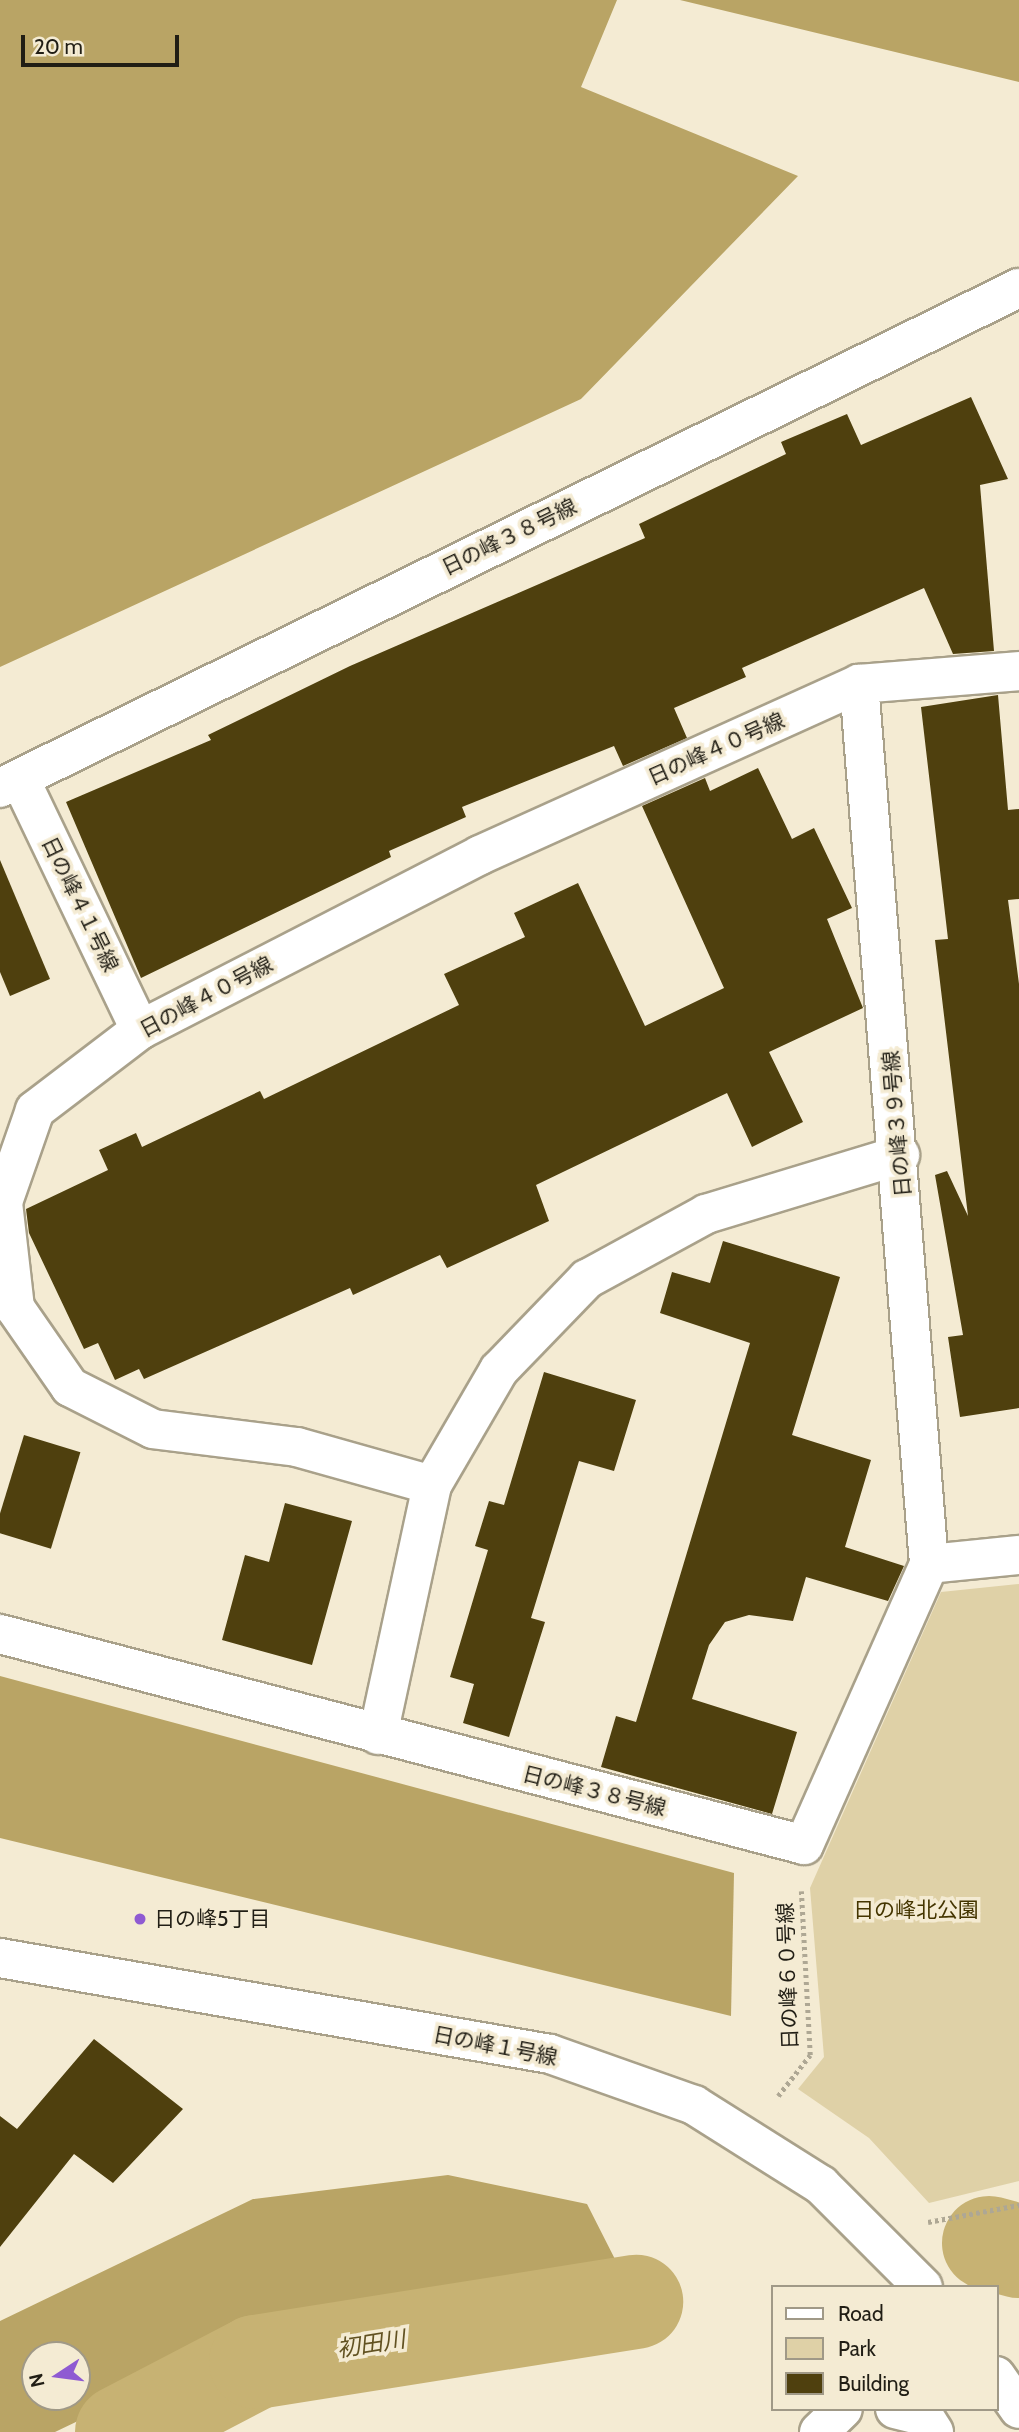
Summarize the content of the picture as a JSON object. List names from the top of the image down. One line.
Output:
{"streets":{"street":["日の峰３８号線","日の峰４０号線","日の峰４１号線","日の峰３９号線","日の峰１号線"],"path":["日の峰６０号線"]},"crossings":[["日の峰３８号線","日の峰４１号線"],["日の峰３８号線","日の峰６０号線"],["日の峰４０号線","日の峰４１号線"],["日の峰４０号線","日の峰３９号線"]],"water":["初田川"],"parks":["日の峰北公園"],"places":["日の峰5丁目"],"legend":["Road","Park","Building"],"scale_bar":"20 m","north":"left"}
